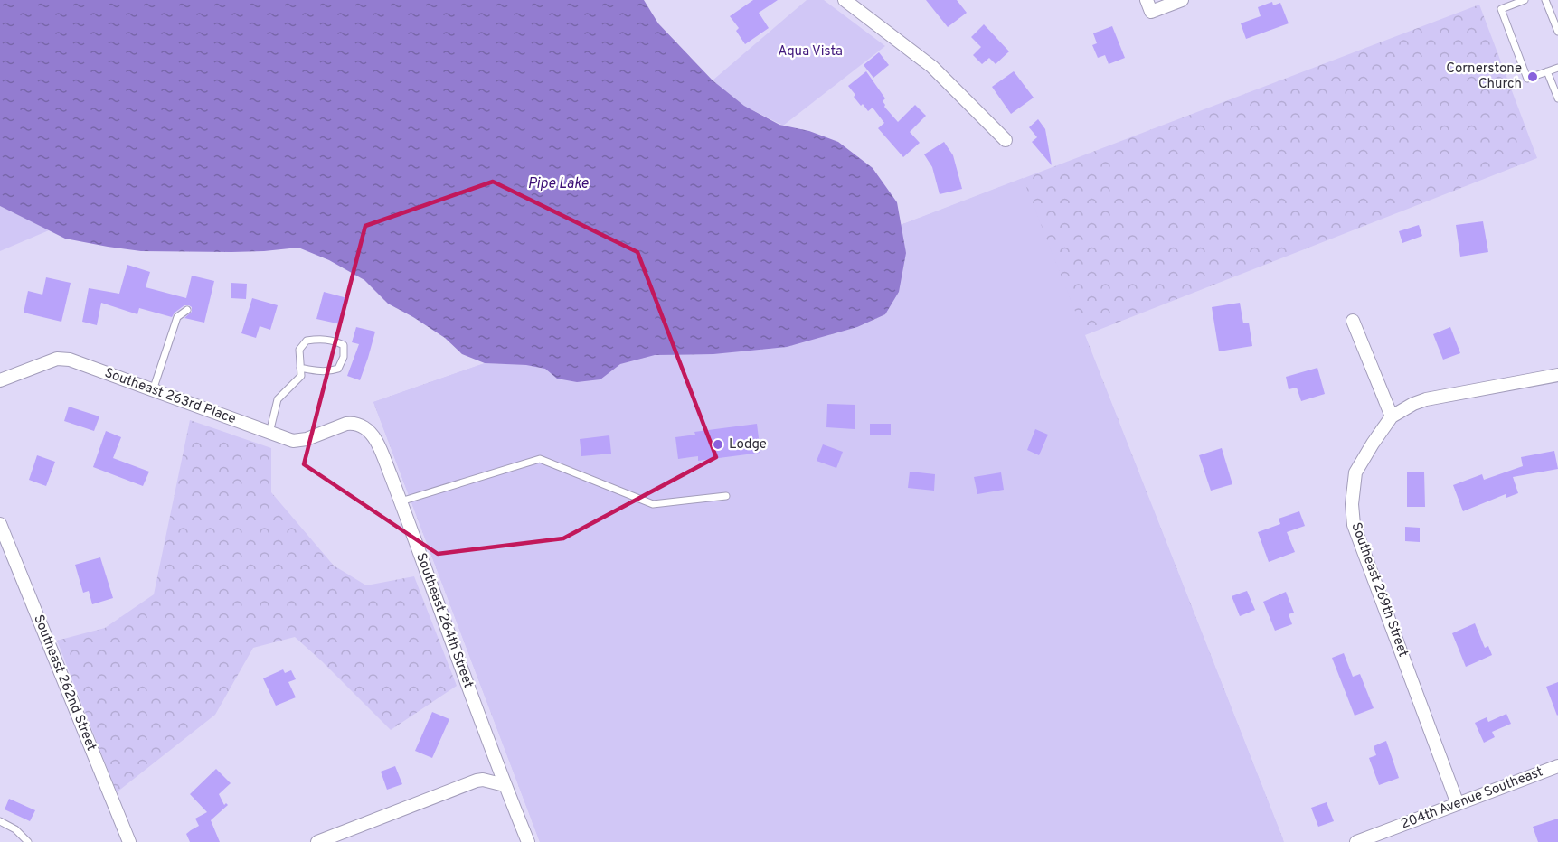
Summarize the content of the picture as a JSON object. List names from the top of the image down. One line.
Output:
{"streets":{"street":["Southeast 263rd Place","Southeast 269th Street","Southeast 264th Street","Southeast 262nd Street","204th Avenue Southeast"]},"crossings":[["Southeast 263rd Place","Southeast 264th Street"],["Southeast 269th Street","204th Avenue Southeast"]],"water":["Pipe Lake"],"parks":["Aqua Vista"],"places":["Cornerstone Church","Lodge"]}
